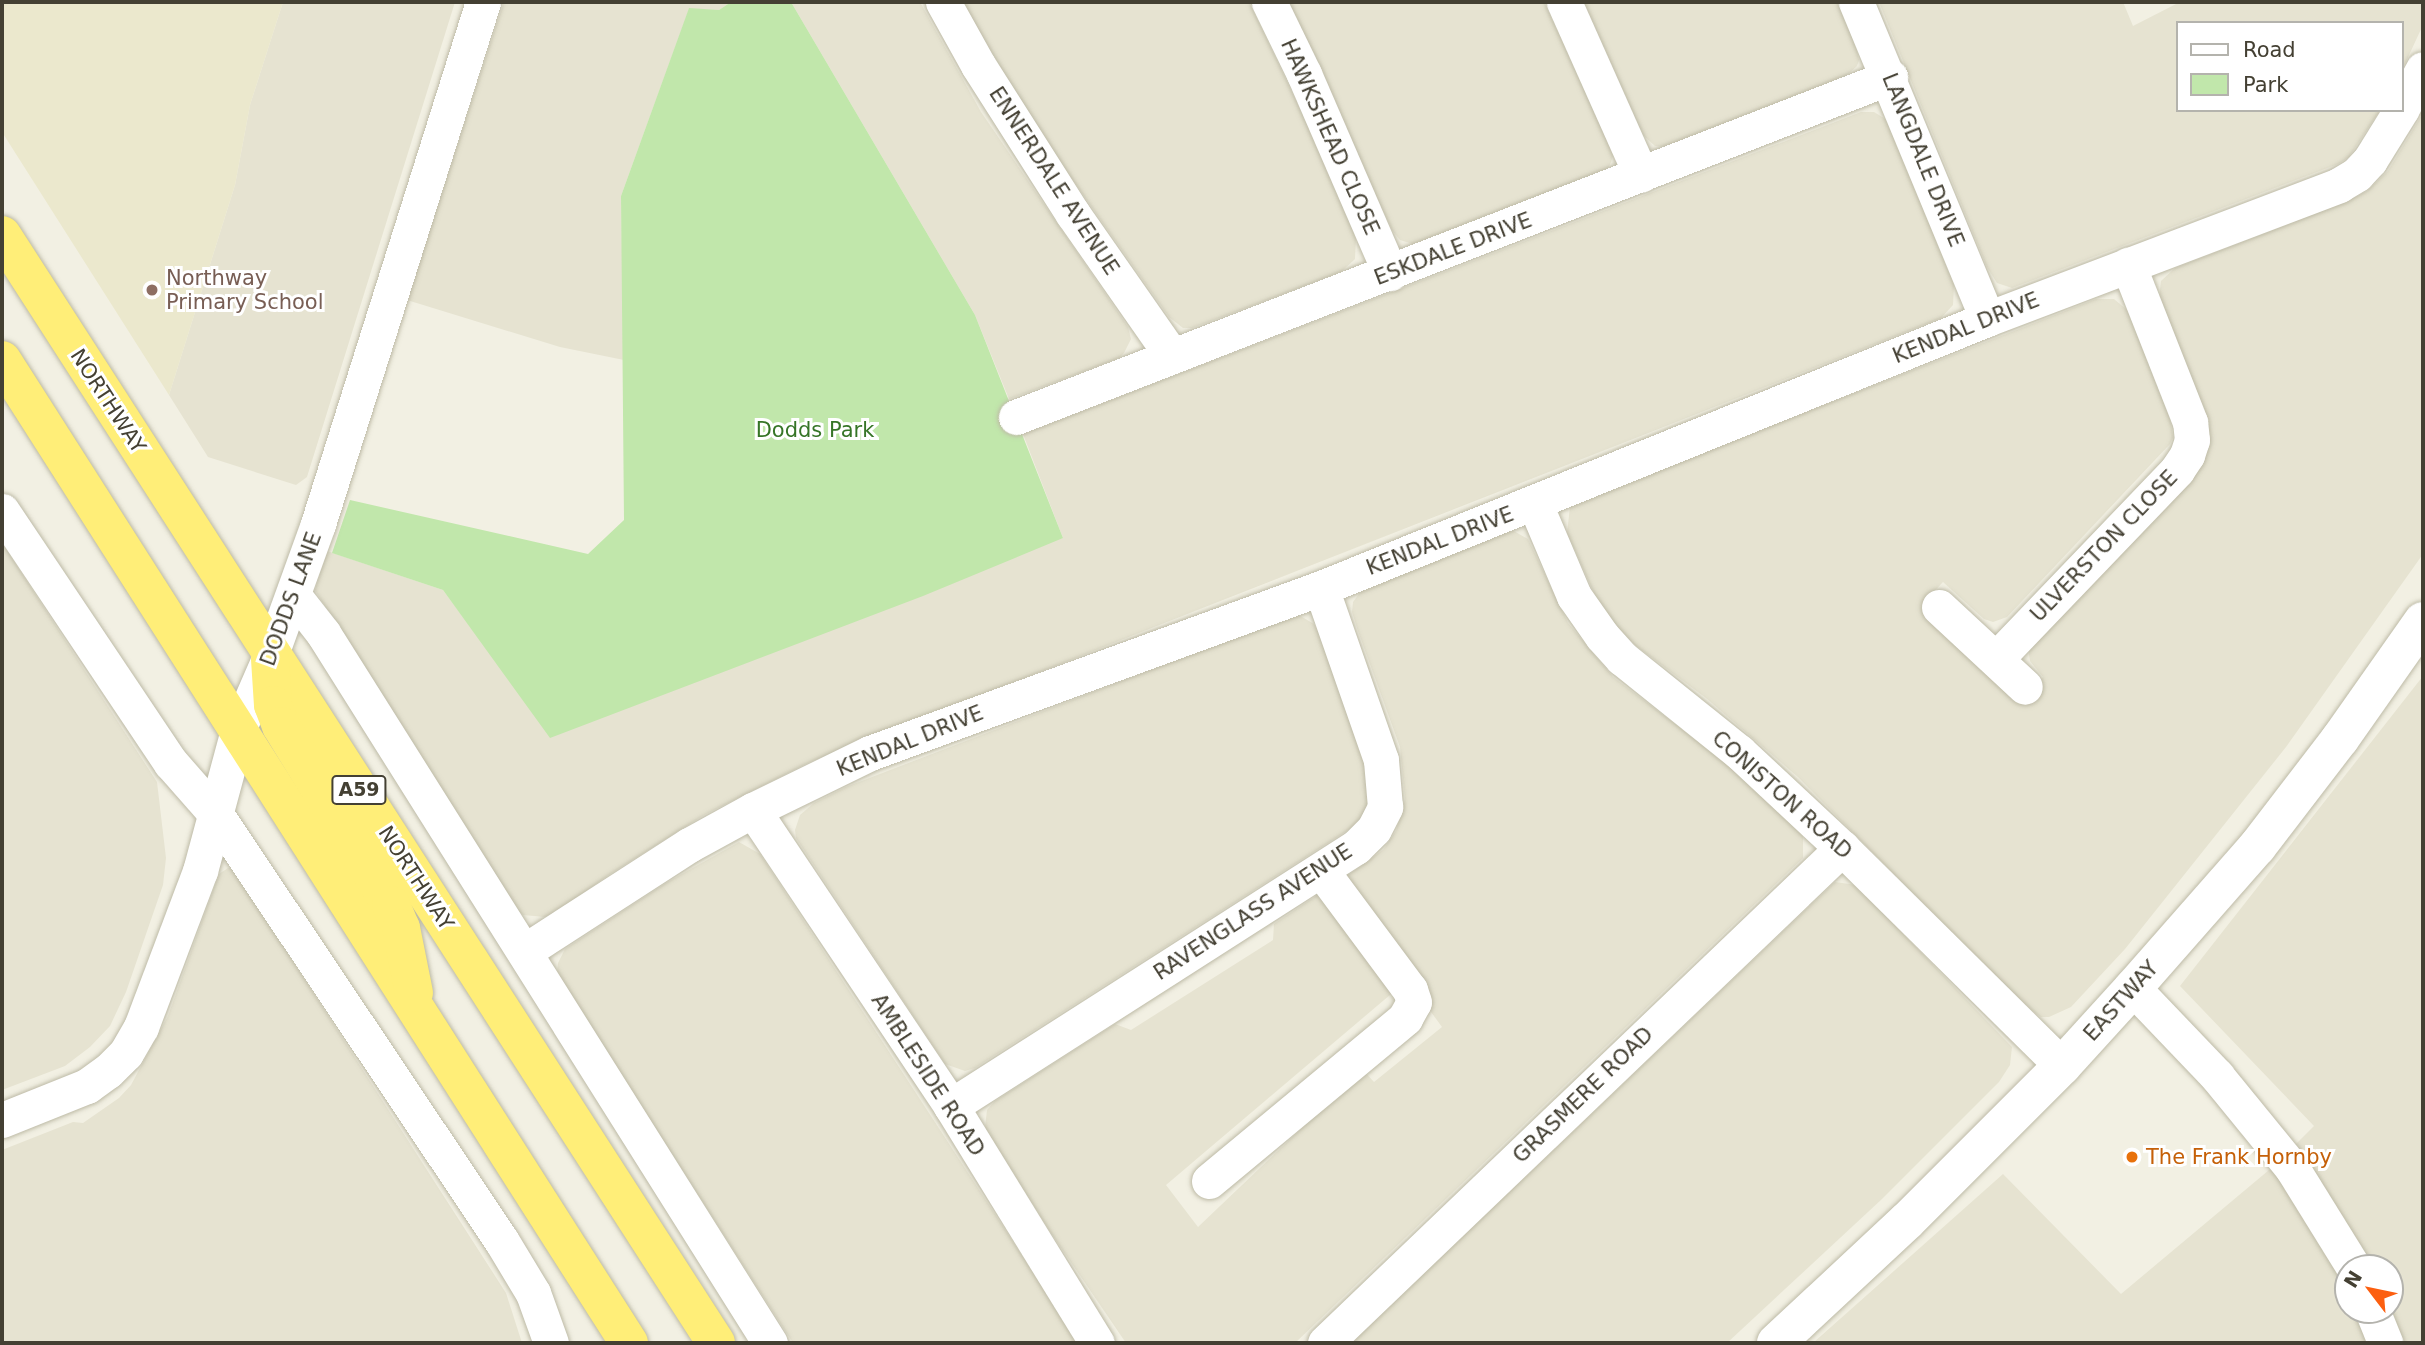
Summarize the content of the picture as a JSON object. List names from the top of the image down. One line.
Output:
{"streets":{"highway":["NORTHWAY","A59"],"street":["HAWKSHEAD CLOSE","LANGDALE DRIVE","ENNERDALE AVENUE","ESKDALE DRIVE","KENDAL DRIVE","ULVERSTON CLOSE","DODDS LANE","CONISTON ROAD","RAVENGLASS AVENUE","EASTWAY","AMBLESIDE ROAD","GRASMERE ROAD"]},"crossings":[["HAWKSHEAD CLOSE","ESKDALE DRIVE"],["LANGDALE DRIVE","ESKDALE DRIVE"],["LANGDALE DRIVE","KENDAL DRIVE"],["ENNERDALE AVENUE","ESKDALE DRIVE"],["KENDAL DRIVE","ULVERSTON CLOSE"],["KENDAL DRIVE","CONISTON ROAD"],["KENDAL DRIVE","RAVENGLASS AVENUE"],["KENDAL DRIVE","AMBLESIDE ROAD"],["NORTHWAY","DODDS LANE"],["CONISTON ROAD","EASTWAY"],["CONISTON ROAD","GRASMERE ROAD"],["RAVENGLASS AVENUE","AMBLESIDE ROAD"]],"parks":["Dodds Park"],"places":["Northway Primary School","The Frank Hornby"],"legend":["Road","Park"],"north":"top left"}
